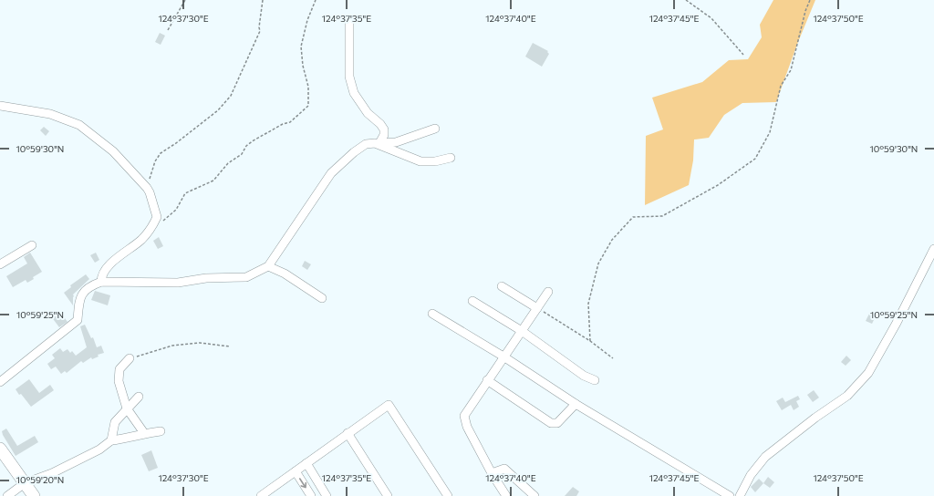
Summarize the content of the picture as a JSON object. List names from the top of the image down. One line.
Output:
{"coordinates":["124°37'30\"E","124°37'35\"E","124°37'40\"E","124°37'45\"E","124°37'50\"E","10°59'30\"N","10°59'25\"N","10°59'20\"N"]}
